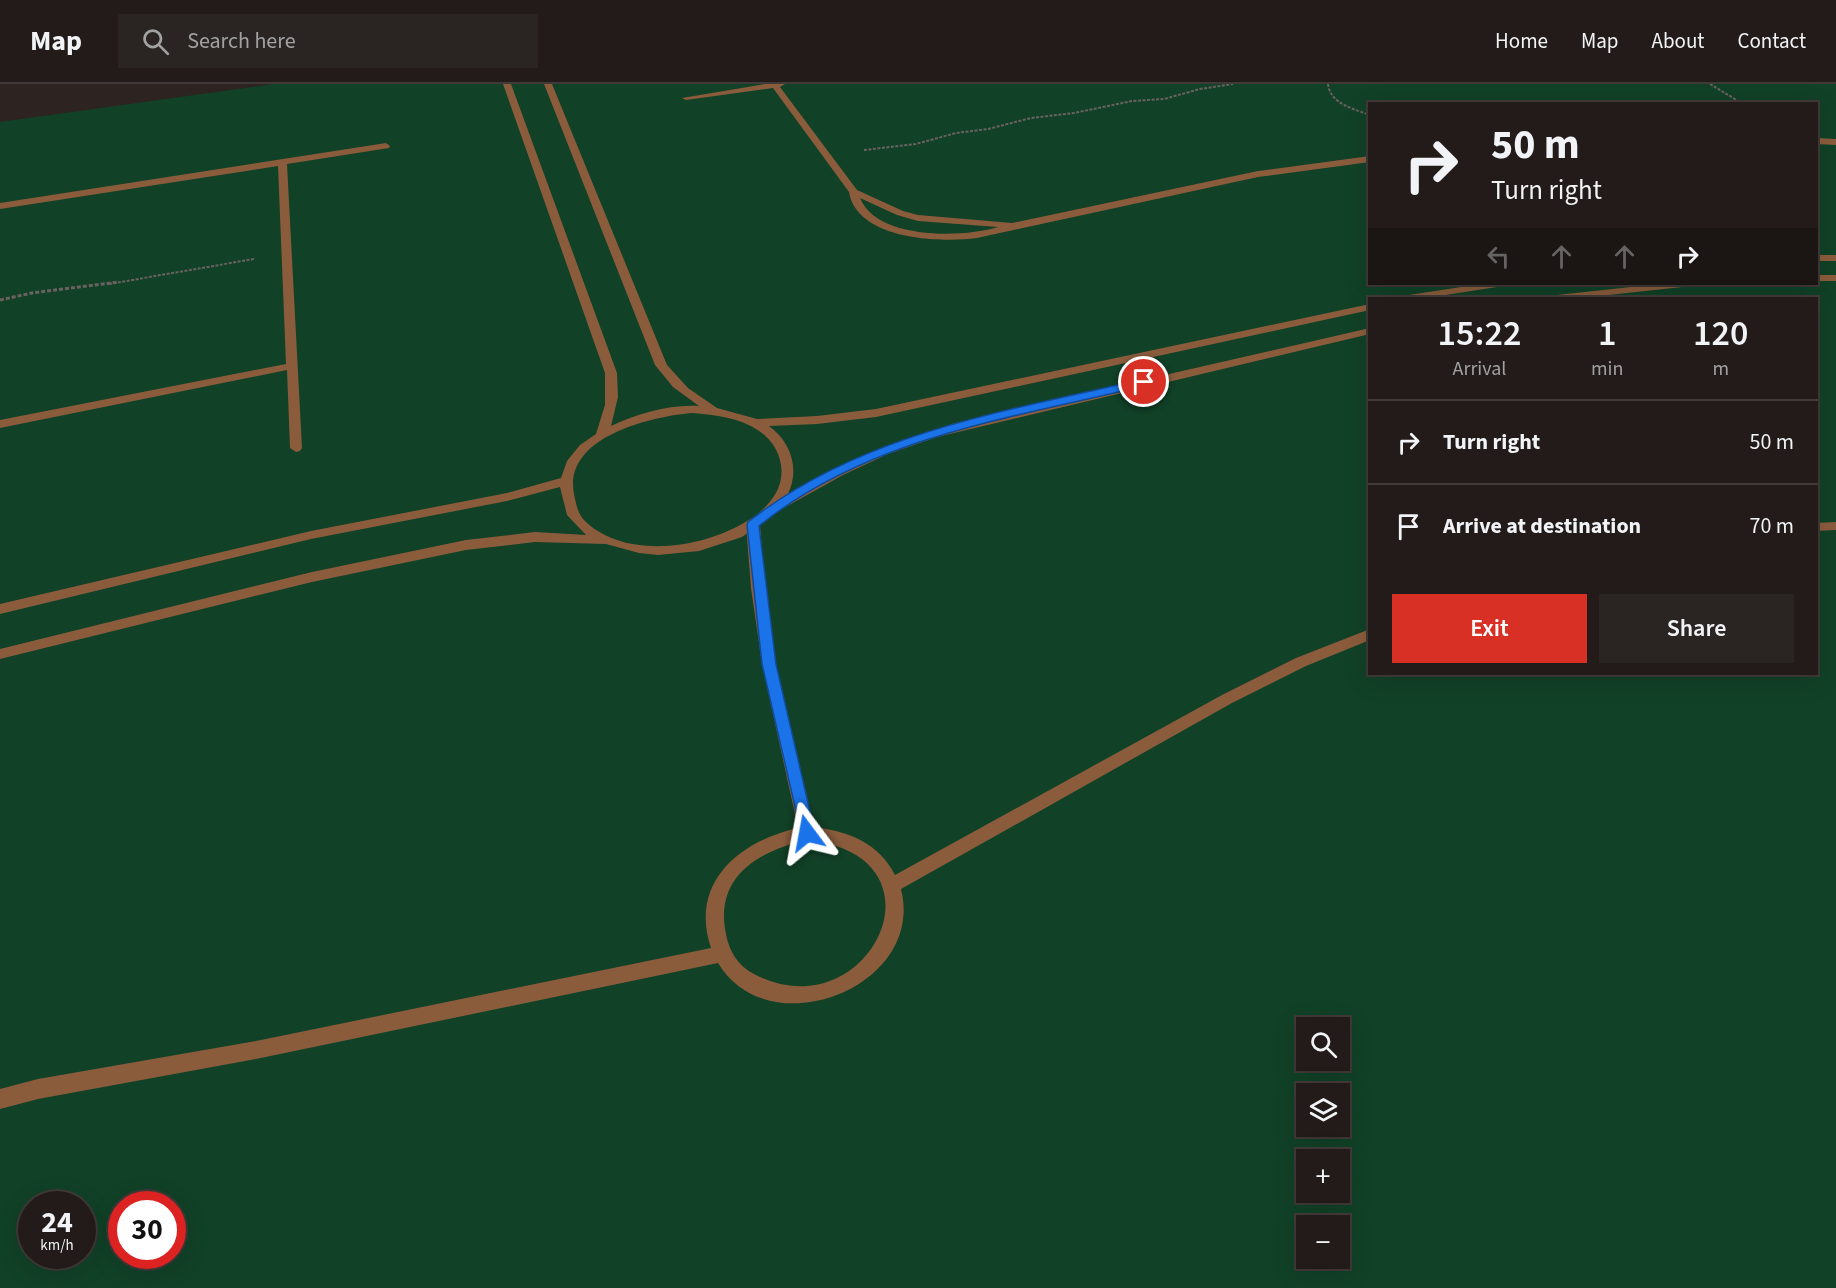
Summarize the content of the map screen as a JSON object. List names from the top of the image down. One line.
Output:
{"page":{"header":"Map","search":"Search here","nav":["Home","Map","About","Contact"],"turn":["50 m","Turn right"],"eta":["15:22","Arrival","1","min","120","m"],"list":[{"name":"Turn right","value":"50 m"},{"name":"Arrive at destination","value":"70 m"}],"buttons":["Exit","Share"],"map_buttons":["+","−"],"speed":"24 km/h","limit":"30"}}
